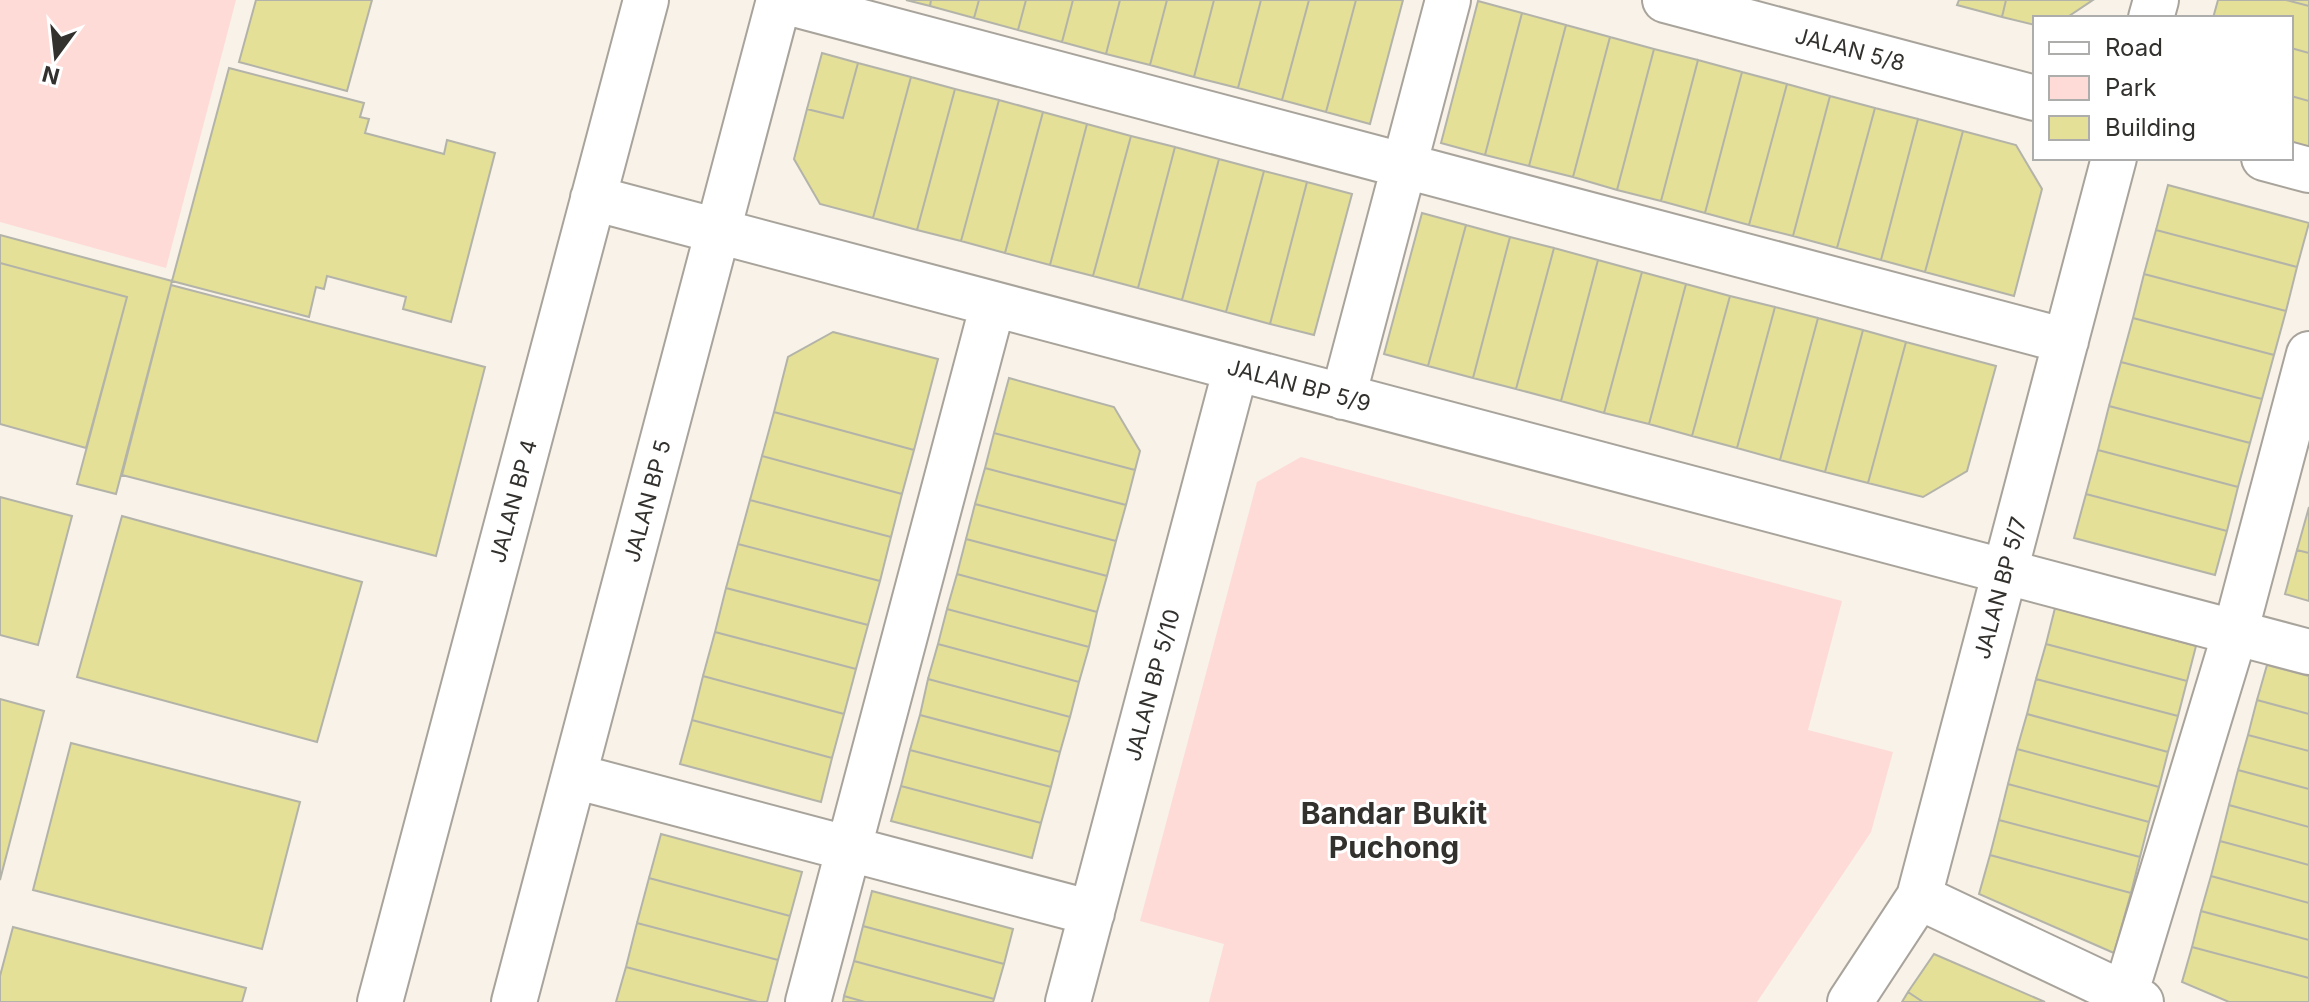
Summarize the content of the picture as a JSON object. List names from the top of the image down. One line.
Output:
{"streets":{"street":["JALAN 5/8","JALAN BP 5/9","JALAN BP 4","JALAN BP 5","JALAN BP 5/7","JALAN BP 5/10"]},"crossings":[["JALAN BP 5/9","JALAN BP 4"],["JALAN BP 5/9","JALAN BP 5"],["JALAN BP 5/9","JALAN BP 5/7"],["JALAN BP 5/9","JALAN BP 5/10"]],"districts":["Bandar Bukit Puchong"],"legend":["Road","Park","Building"],"north":"bottom"}
